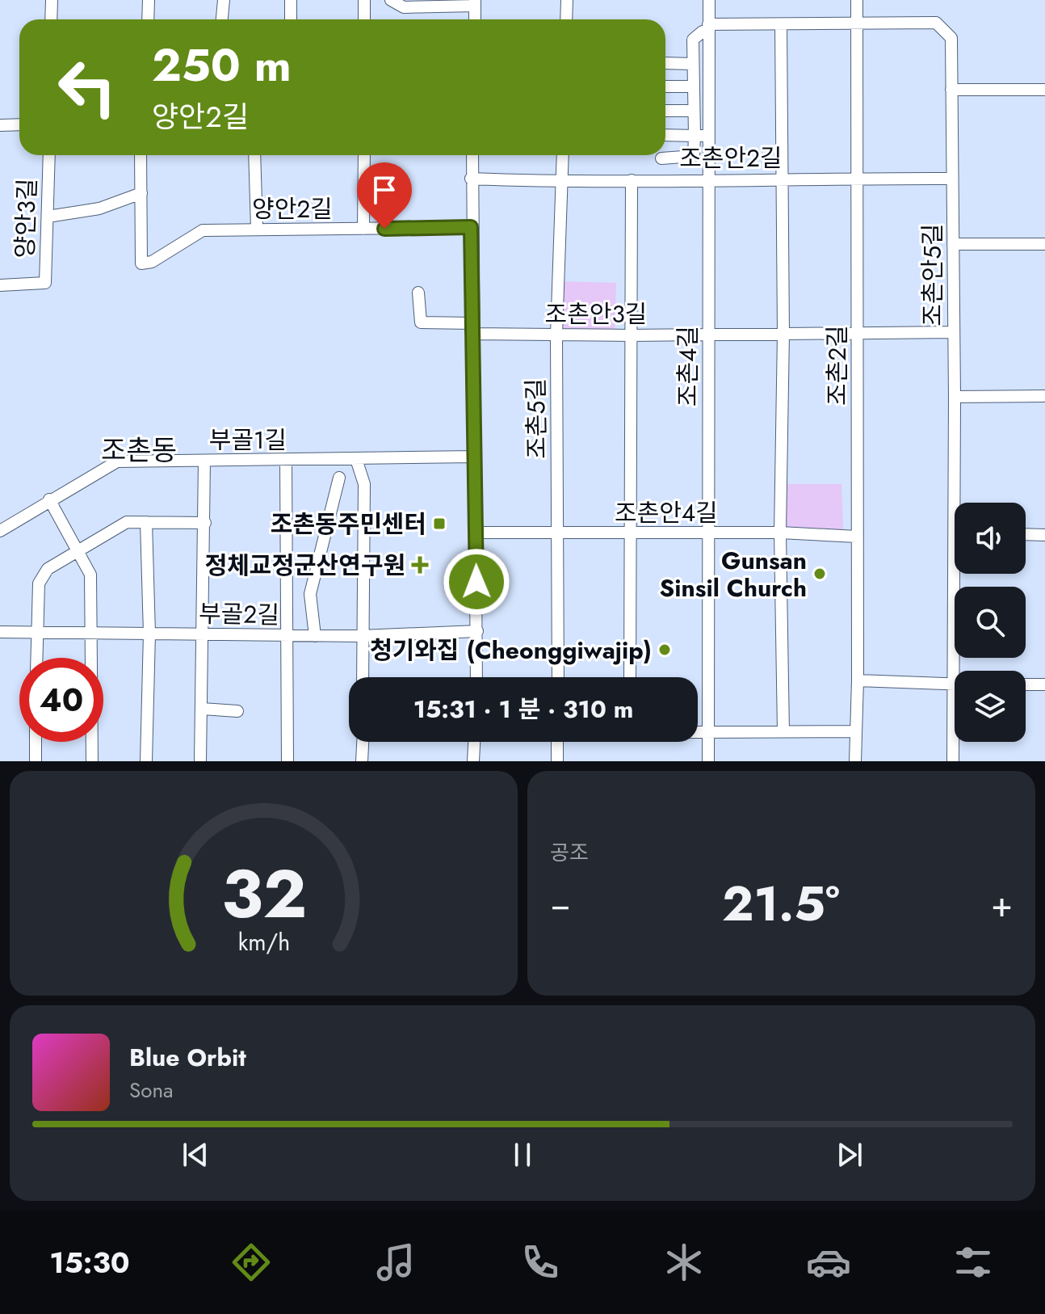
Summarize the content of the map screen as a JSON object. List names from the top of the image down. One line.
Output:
{"streets":{"street":["조촌안2길","양안2길","양안3길","조촌안5길","조촌안3길","조촌2길","조촌4길","조촌5길","부골1길","조촌안4길","부골2길"]},"crossings":[["조촌안2길","조촌안5길"],["조촌안2길","조촌2길"],["조촌안2길","조촌4길"],["조촌안2길","조촌5길"],["조촌안5길","조촌안3길"],["조촌안5길","조촌2길"],["조촌안5길","조촌4길"],["조촌안3길","조촌2길"],["조촌안3길","조촌4길"],["조촌안3길","조촌5길"],["조촌2길","조촌안4길"],["조촌4길","조촌안4길"],["조촌5길","조촌안4길"]],"districts":["조촌동"],"places":{"transit":["조촌동주민센터"],"health":["정체교정군산연구원"],"other":["Gunsan Sinsil Church","청기와집 (Cheonggiwajip)"]},"page":{"turn":["250 m","양안2길"],"limit":"40","trip":"15:31 · 1 분 · 310 m","tile":"공조","heat":["−","21.5°","+"],"song":["Blue Orbit","Sona"],"tabs":"15:30","gauge":["32","km/h"]}}
